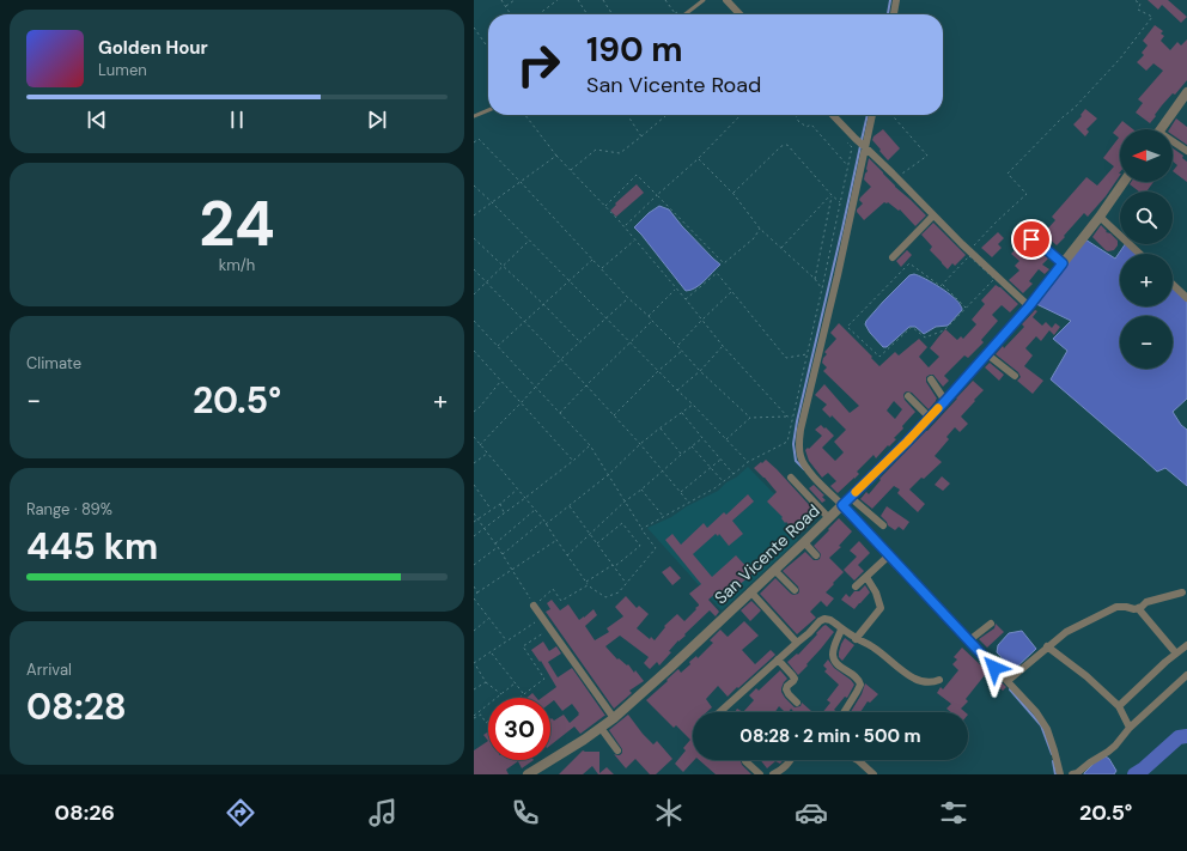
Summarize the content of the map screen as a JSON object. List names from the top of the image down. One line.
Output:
{"streets":{"street":["San Vicente Road"]},"north":"left","page":{"turn":["190 m","San Vicente Road"],"song":["Golden Hour","Lumen"],"map_buttons":["+","−"],"tile":[["24","km/h"],"Climate",["Range · 89%","445 km"],["Arrival","08:28"]],"heat":["−","20.5°","+"],"limit":"30","trip":"08:28 · 2 min · 500 m","tabs":["08:26","20.5°"]}}
